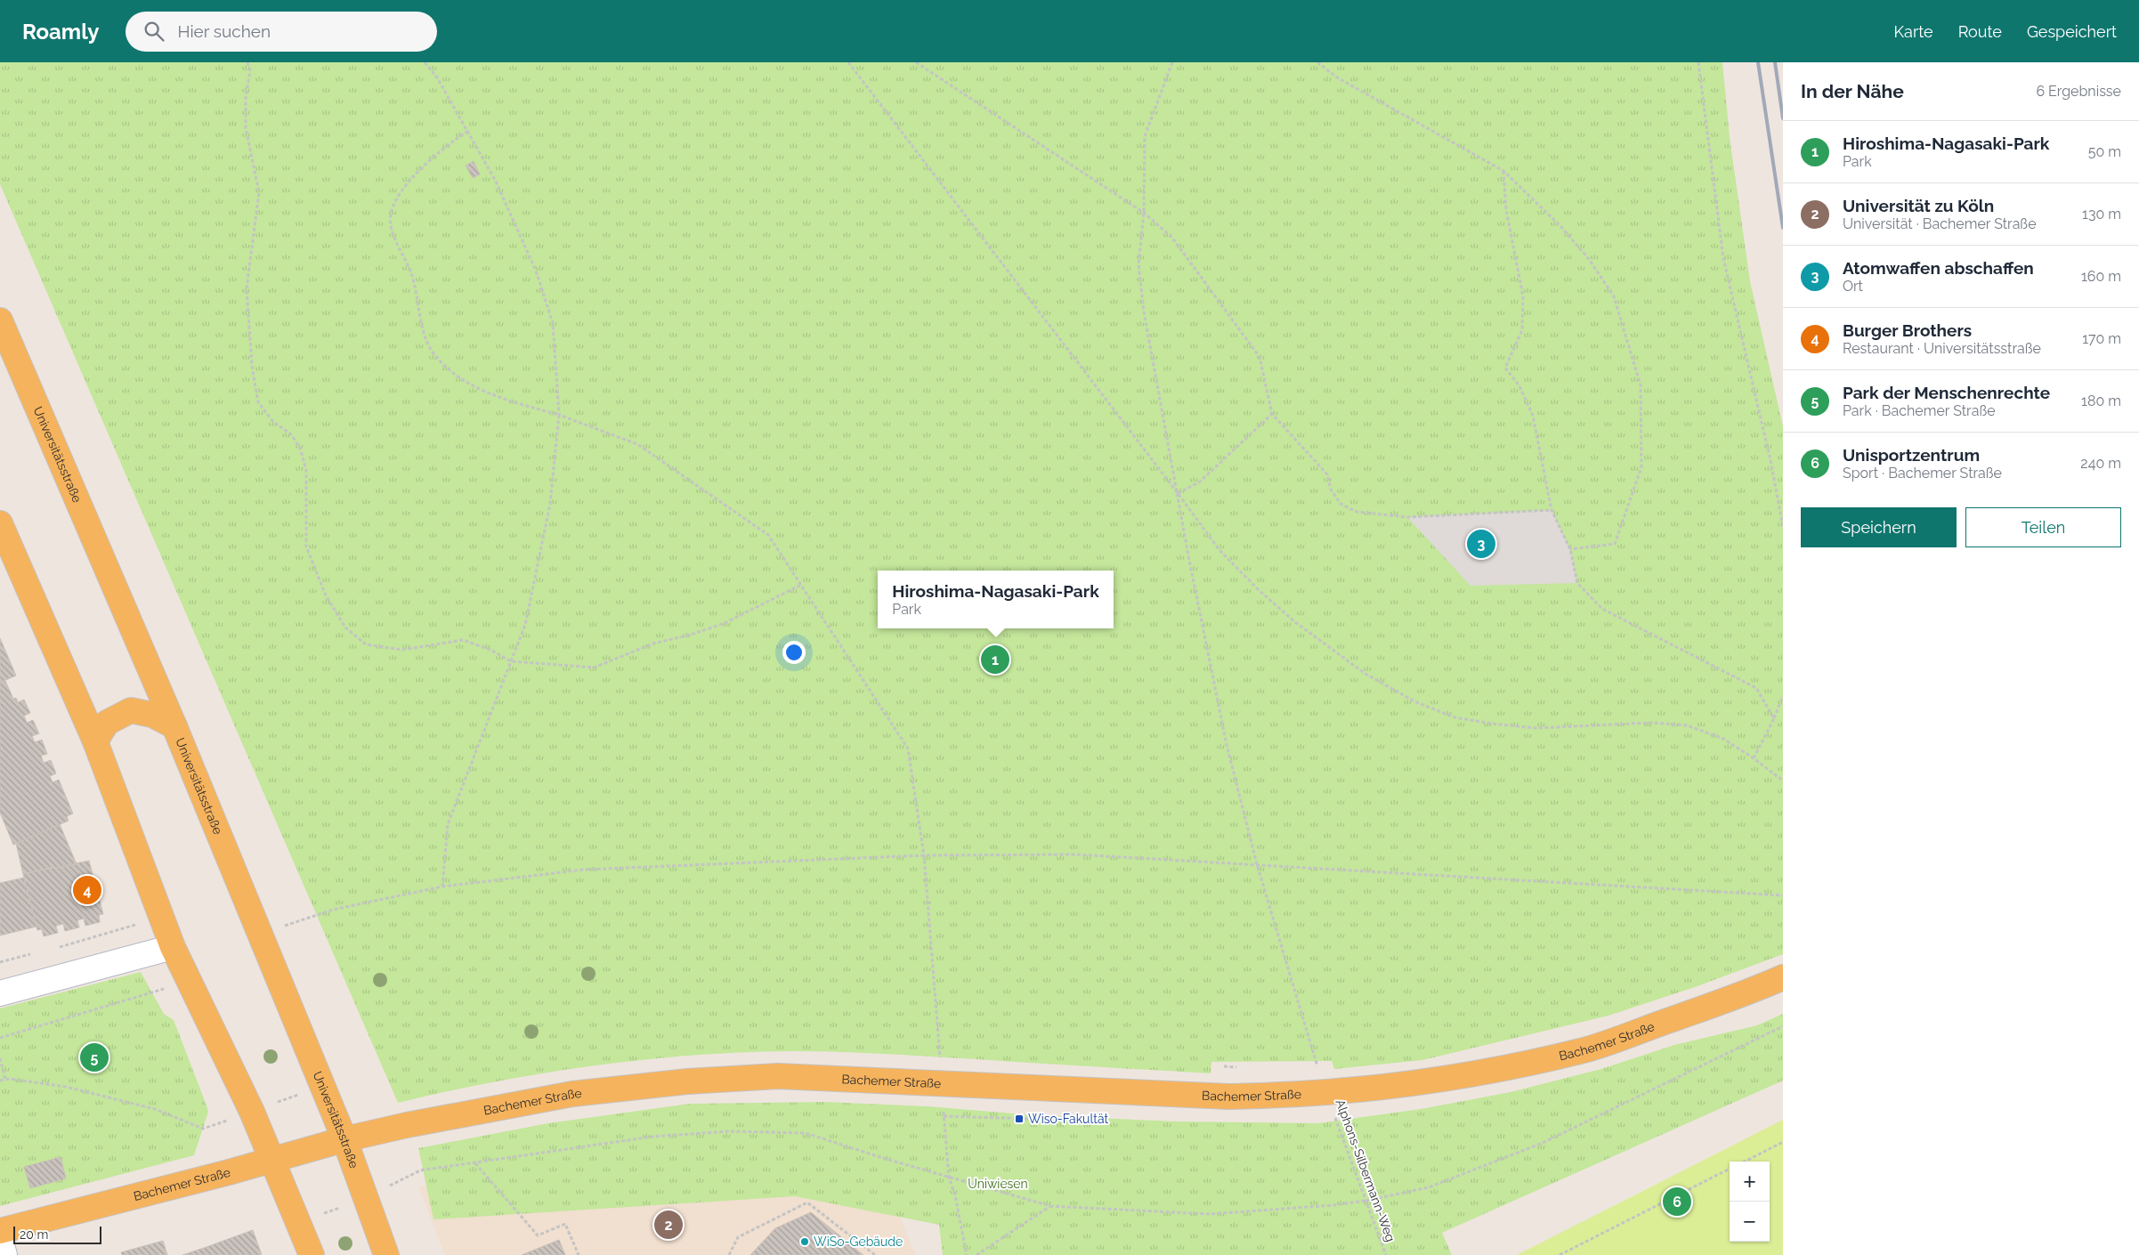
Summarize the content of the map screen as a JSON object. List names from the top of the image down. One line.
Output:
{"streets":{"main road":["Universitätsstraße","Bachemer Straße"],"path":["Alphons-Silbermann-Weg"]},"crossings":[["Universitätsstraße","Bachemer Straße"],["Bachemer Straße","Alphons-Silbermann-Weg"]],"parks":["Uniwiesen"],"places":{"transit":["Wiso-Fakultät"],"other":["WiSo-Gebäude"]},"scale_bar":"20 m","page":{"header":"Roamly","search":"Hier suchen","nav":["Karte","Route","Gespeichert"],"heading":["In der Nähe","6 Ergebnisse"],"list":[{"mark":"1","name":"Hiroshima-Nagasaki-Park","note":"Park","value":"50 m"},{"mark":"2","name":"Universität zu Köln","note":"Universität · Bachemer Straße","value":"130 m"},{"mark":"3","name":"Atomwaffen abschaffen","note":"Ort","value":"160 m"},{"mark":"4","name":"Burger Brothers","note":"Restaurant · Universitätsstraße","value":"170 m"},{"mark":"5","name":"Park der Menschenrechte","note":"Park · Bachemer Straße","value":"180 m"},{"mark":"6","name":"Unisportzentrum","note":"Sport · Bachemer Straße","value":"240 m"}],"buttons":["Speichern","Teilen"],"pins":["3","1","4","5","6","2"],"popup":["Hiroshima-Nagasaki-Park","Park"],"map_buttons":["+","−"],"scale":"20 m"}}
